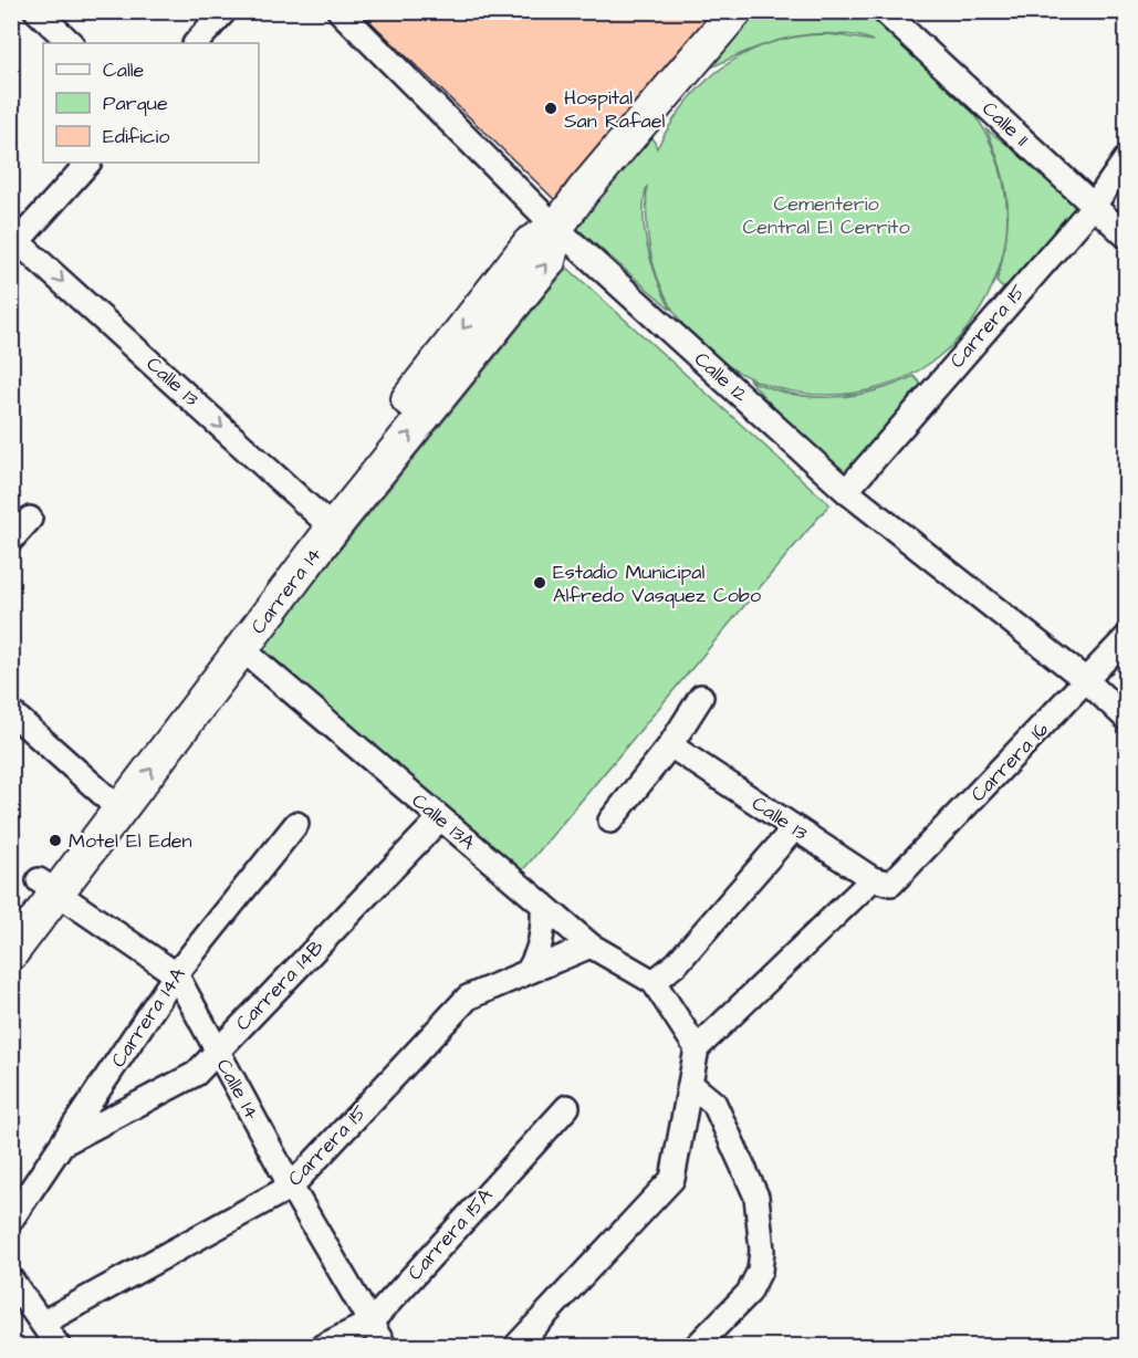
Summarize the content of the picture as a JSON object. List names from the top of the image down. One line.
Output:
{"streets":{"street":["Calle 11","Carrera 15","Calle 12","Calle 13","Carrera 14","Carrera 16","Calle 13A","Carrera 14B","Carrera 14A","Calle 14","Carrera 15A"]},"crossings":[["Calle 11","Carrera 15"],["Carrera 15","Calle 12"],["Carrera 15","Calle 13A"],["Carrera 15","Calle 14"],["Calle 12","Carrera 14"],["Calle 12","Carrera 16"],["Calle 13","Carrera 14"],["Calle 13","Carrera 16"],["Carrera 14","Calle 13A"],["Carrera 14","Calle 14"],["Calle 13A","Carrera 14B"],["Carrera 14B","Carrera 14A"],["Carrera 14B","Calle 14"],["Carrera 14A","Calle 14"],["Calle 14","Carrera 15A"]],"one_way":["Calle 13"],"parks":["Cementerio Central El Cerrito"],"places":["Hospital San Rafael","Estadio Municipal Alfredo Vasquez Cobo","Motel El Eden"],"legend":["Calle","Parque","Edificio"]}
